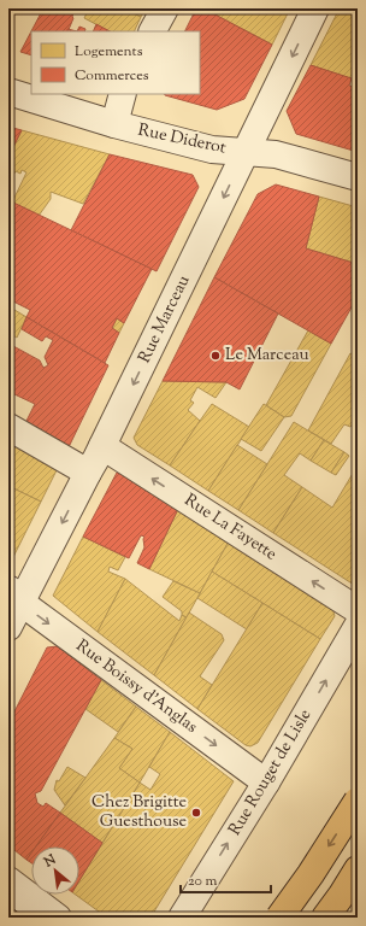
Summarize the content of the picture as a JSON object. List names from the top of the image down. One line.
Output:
{"streets":{"street":["Rue Diderot","Rue Marceau","Rue La Fayette","Rue Boissy d'Anglas","Rue Rouget de Lisle"]},"crossings":[["Rue Diderot","Rue Marceau"],["Rue Marceau","Rue La Fayette"],["Rue Marceau","Rue Boissy d'Anglas"],["Rue Boissy d'Anglas","Rue Rouget de Lisle"]],"one_way":["Rue Marceau","Rue La Fayette","Rue Boissy d'Anglas","Rue Rouget de Lisle"],"places":["Le Marceau","Chez Brigitte Guesthouse"],"legend":["Logements","Commerces"],"scale_bar":"20 m","north":"top left"}
